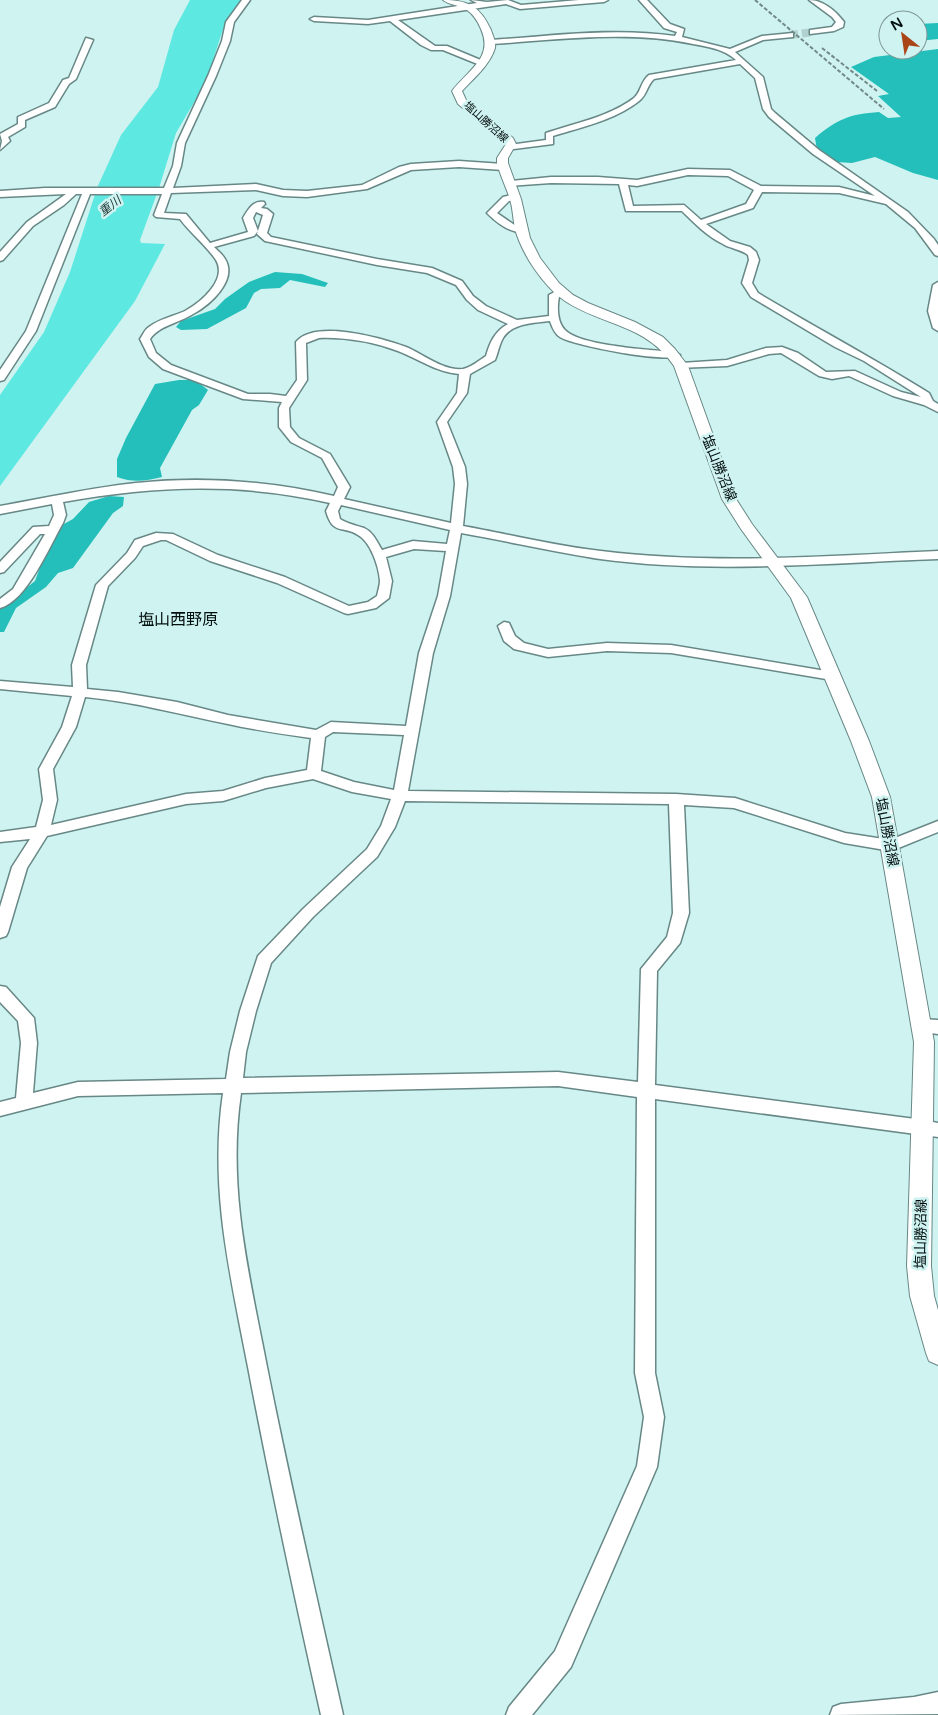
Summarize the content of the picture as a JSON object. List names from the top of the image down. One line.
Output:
{"streets":{"main road":["塩山勝沼線"]},"districts":["塩山西野原"],"water":["重川"],"north":"top left"}
